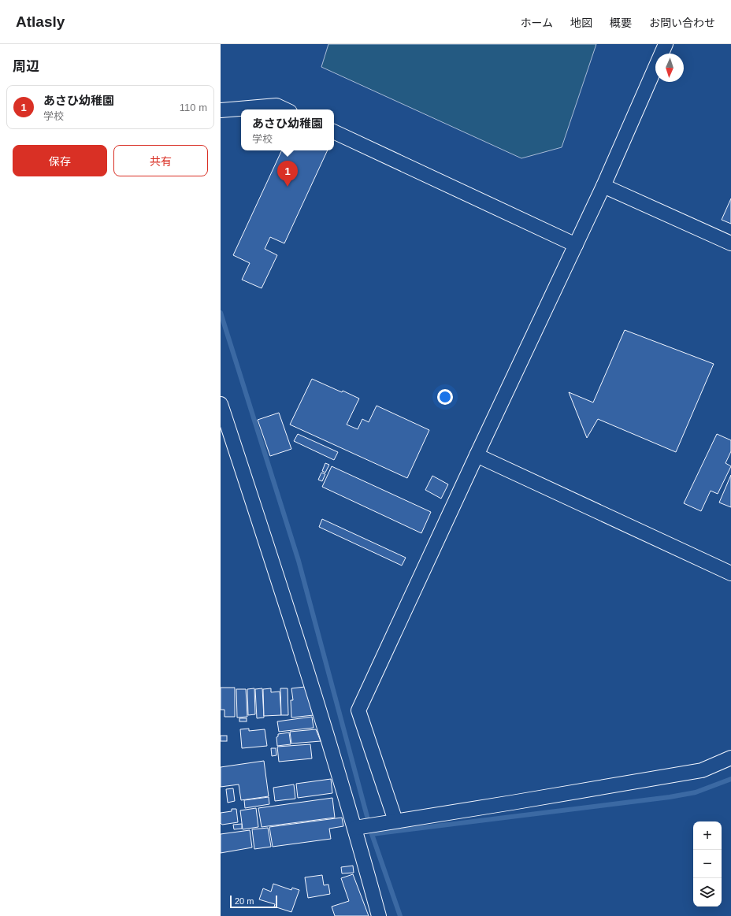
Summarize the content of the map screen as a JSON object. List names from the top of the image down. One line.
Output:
{"scale_bar":"20 m","north":"bottom","page":{"header":"Atlasly","nav":["ホーム","地図","概要","お問い合わせ"],"heading":"周辺","list":[{"mark":"1","name":"あさひ幼稚園","note":"学校","value":"110 m"}],"popup":["あさひ幼稚園","学校"],"buttons":["保存","共有"],"pins":"1","map_buttons":["+","−"],"scale":"20 m"}}
